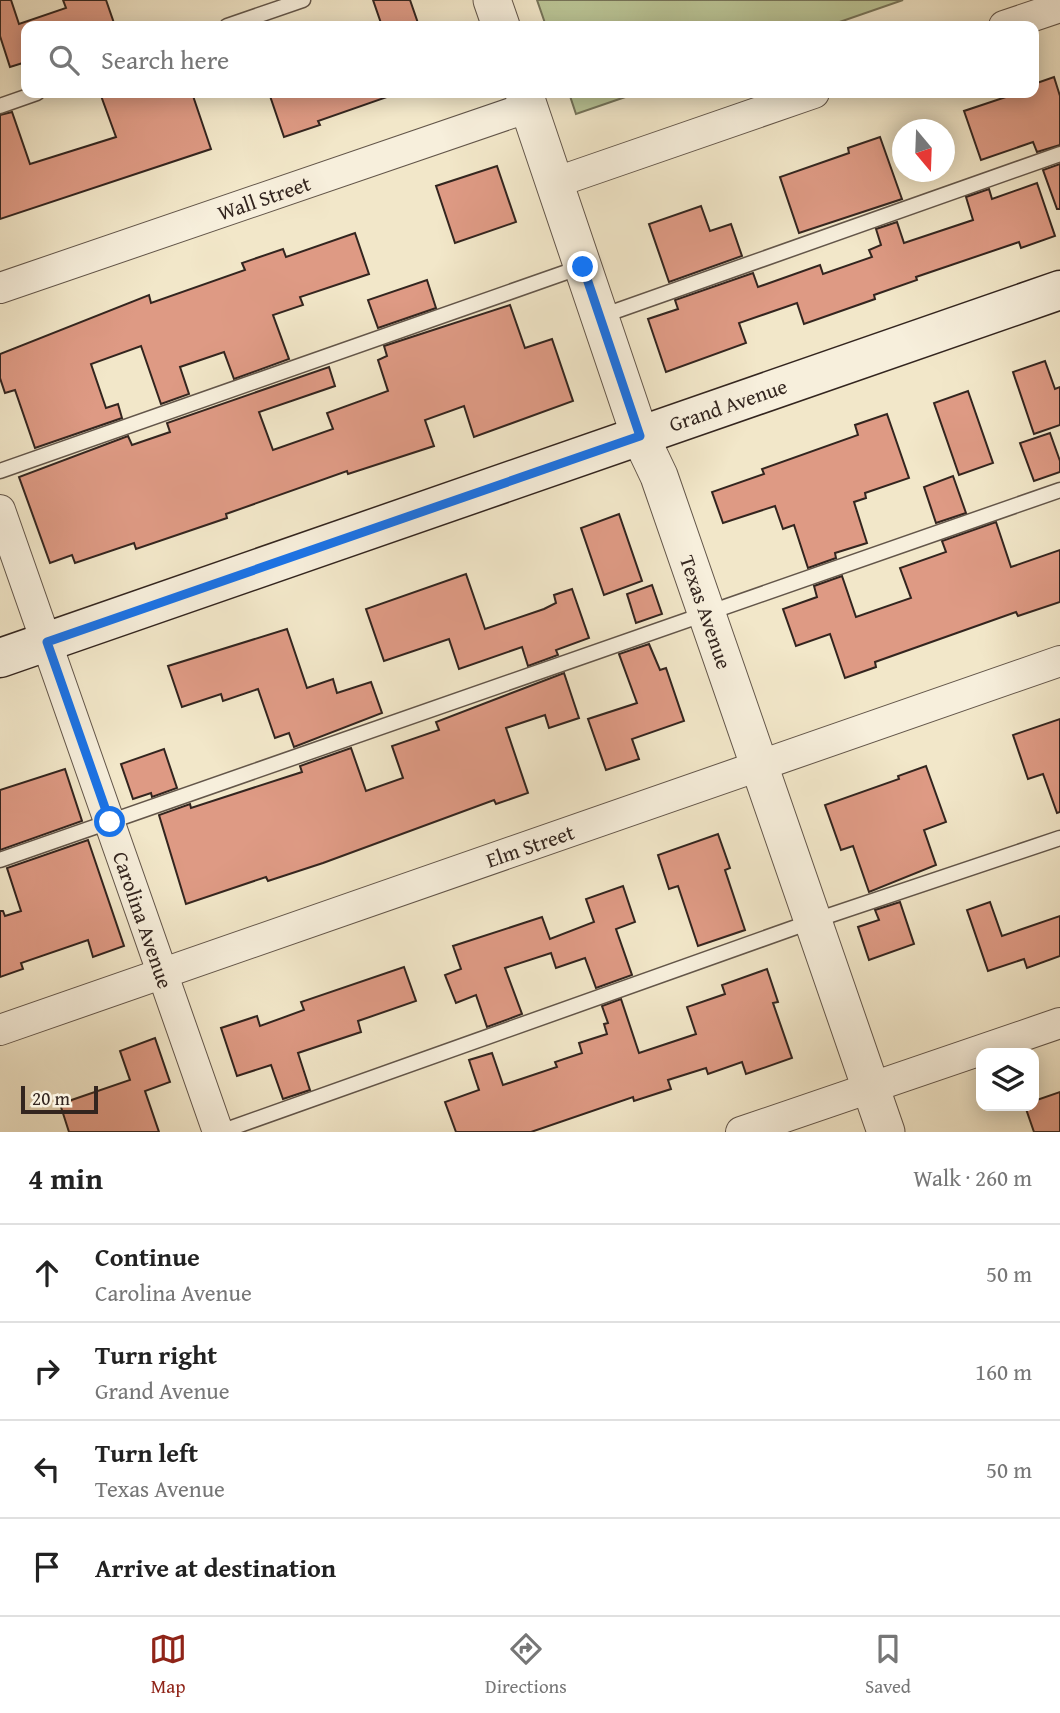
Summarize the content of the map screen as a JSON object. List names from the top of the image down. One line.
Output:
{"streets":{"main road":["Grand Avenue"],"street":["Wall Street","Texas Avenue","Elm Street","Carolina Avenue"]},"crossings":[["Wall Street","Texas Avenue"],["Grand Avenue","Texas Avenue"],["Grand Avenue","Carolina Avenue"],["Texas Avenue","Elm Street"],["Elm Street","Carolina Avenue"]],"scale_bar":"20 m","north":"bottom","page":{"search":"Search here","scale":"20 m","heading":["4 min","Walk · 260 m"],"list":[["Continue","Carolina Avenue","50 m"],["Turn right","Grand Avenue","160 m"],["Turn left","Texas Avenue","50 m"],"Arrive at destination"],"nav":["Map","Directions","Saved"]}}
